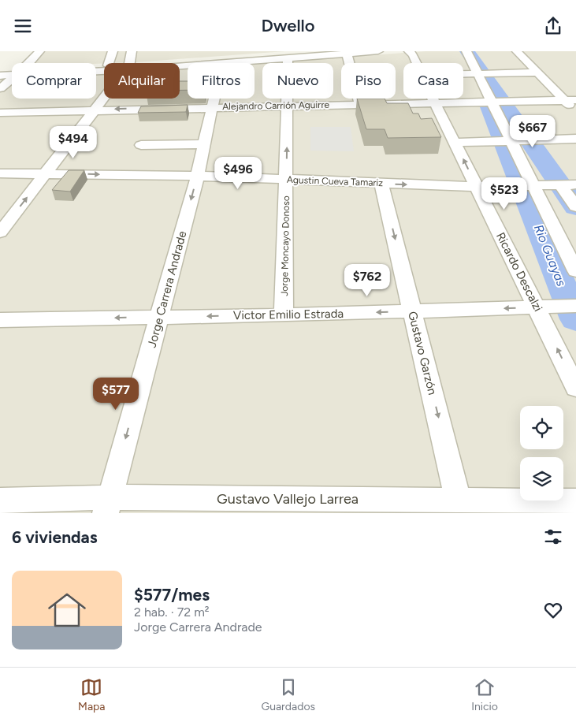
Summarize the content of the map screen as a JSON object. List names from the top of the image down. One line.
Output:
{"streets":{"street":["Alejandro Carrión Aguirre","Agustin Cueva Tamariz","Jorge Moncayo Donoso","Ricardo Descalzi","Jorge Carrera Andrade","Victor Emilio Estrada","Gustavo Garzón","Gustavo Vallejo Larrea"]},"crossings":[["Alejandro Carrión Aguirre","Jorge Moncayo Donoso"],["Alejandro Carrión Aguirre","Ricardo Descalzi"],["Alejandro Carrión Aguirre","Jorge Carrera Andrade"],["Agustin Cueva Tamariz","Jorge Moncayo Donoso"],["Agustin Cueva Tamariz","Ricardo Descalzi"],["Agustin Cueva Tamariz","Jorge Carrera Andrade"],["Agustin Cueva Tamariz","Gustavo Garzón"],["Jorge Moncayo Donoso","Victor Emilio Estrada"],["Ricardo Descalzi","Victor Emilio Estrada"],["Jorge Carrera Andrade","Victor Emilio Estrada"],["Jorge Carrera Andrade","Gustavo Vallejo Larrea"],["Victor Emilio Estrada","Gustavo Garzón"],["Gustavo Garzón","Gustavo Vallejo Larrea"]],"one_way":["Jorge Carrera Andrade","Victor Emilio Estrada"],"water":["Rio Guayas"],"page":{"header":"Dwello","chip":["Comprar","Alquilar","Filtros","Nuevo","Piso","Casa"],"price":["$667","$494","$496","$523","$762","$577"],"heading":"6 viviendas","list":[{"name":"$577/mes","note":"2 hab. · 72 m² · Jorge Carrera Andrade"}],"tabs":["Mapa","Guardados","Inicio"]}}
